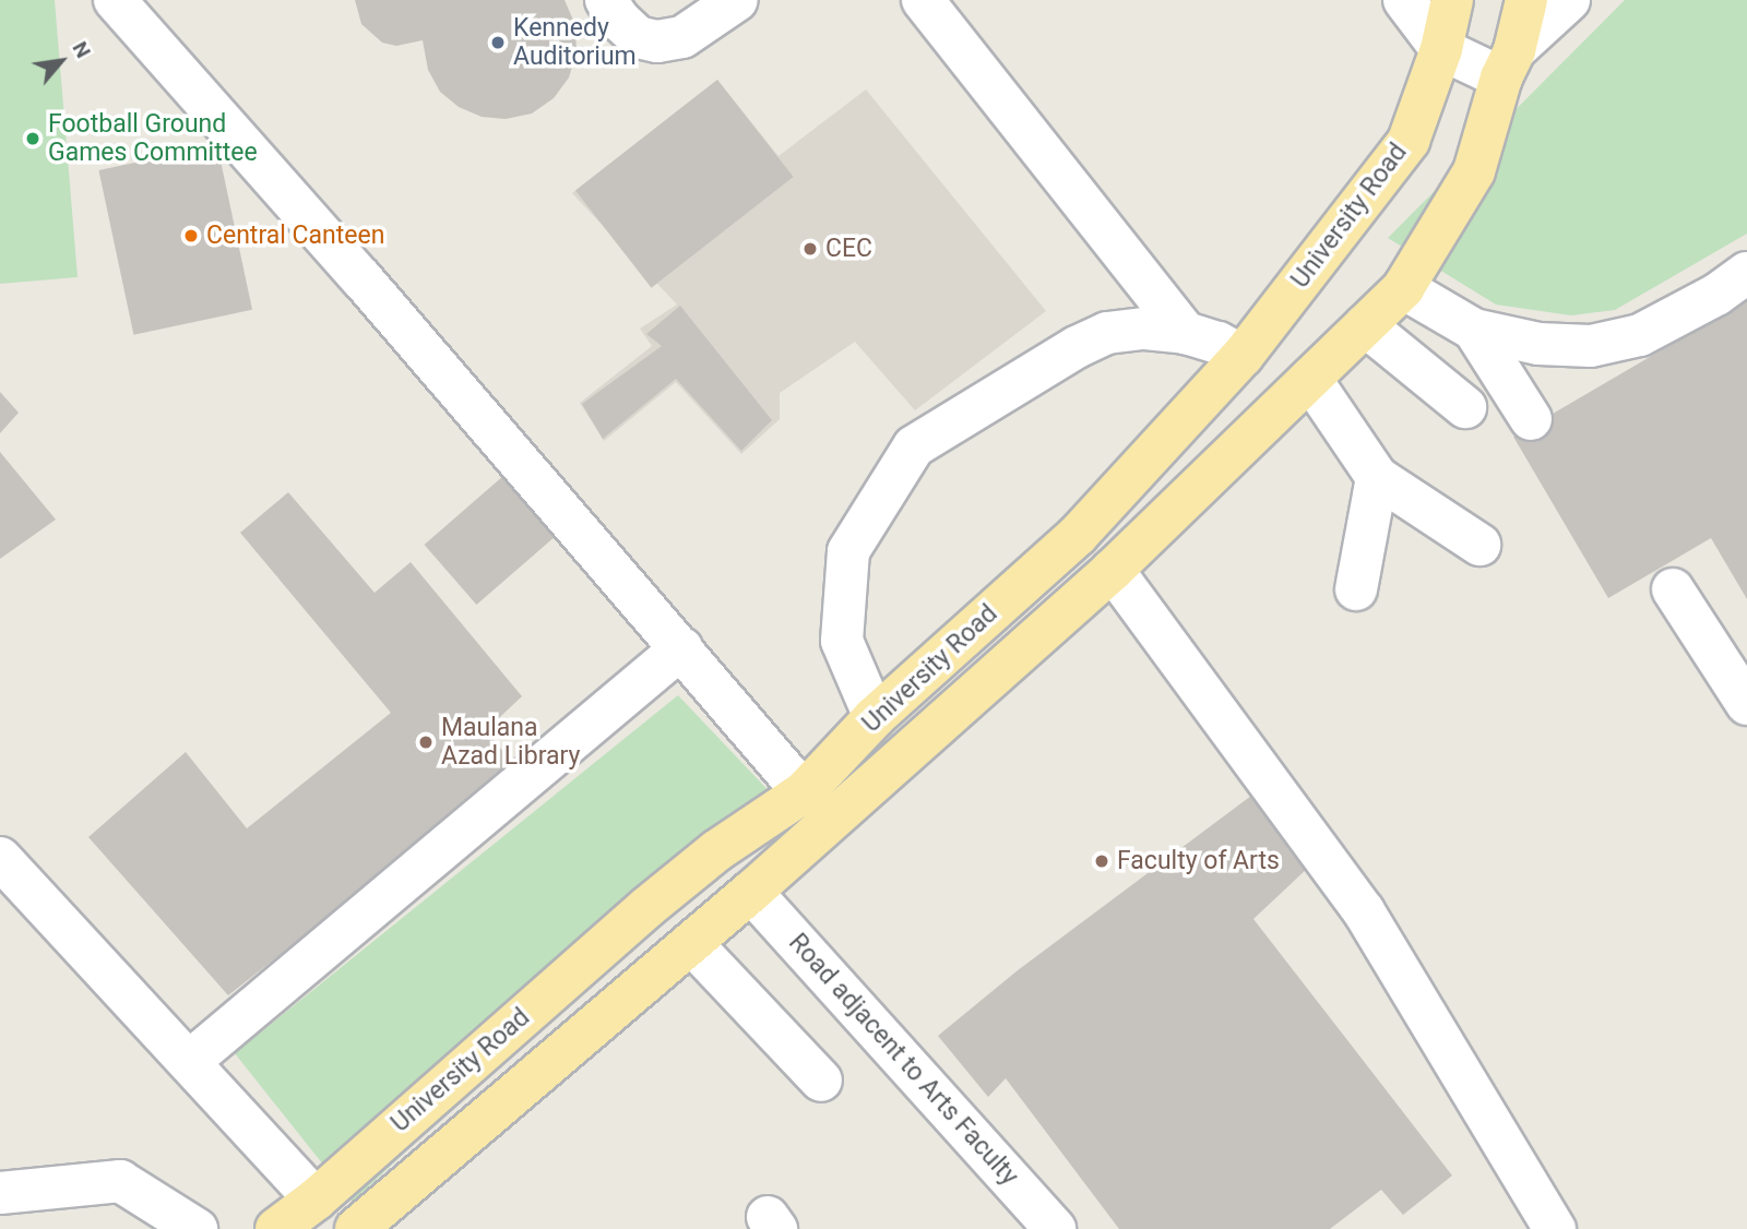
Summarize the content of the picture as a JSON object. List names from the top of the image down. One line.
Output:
{"streets":{"main road":["University Road"],"street":["Road adjacent to Arts Faculty"]},"places":["Kennedy Auditorium","Football Ground Games Committee","Central Canteen","CEC","Maulana Azad Library","Faculty of Arts"],"north":"top right"}
